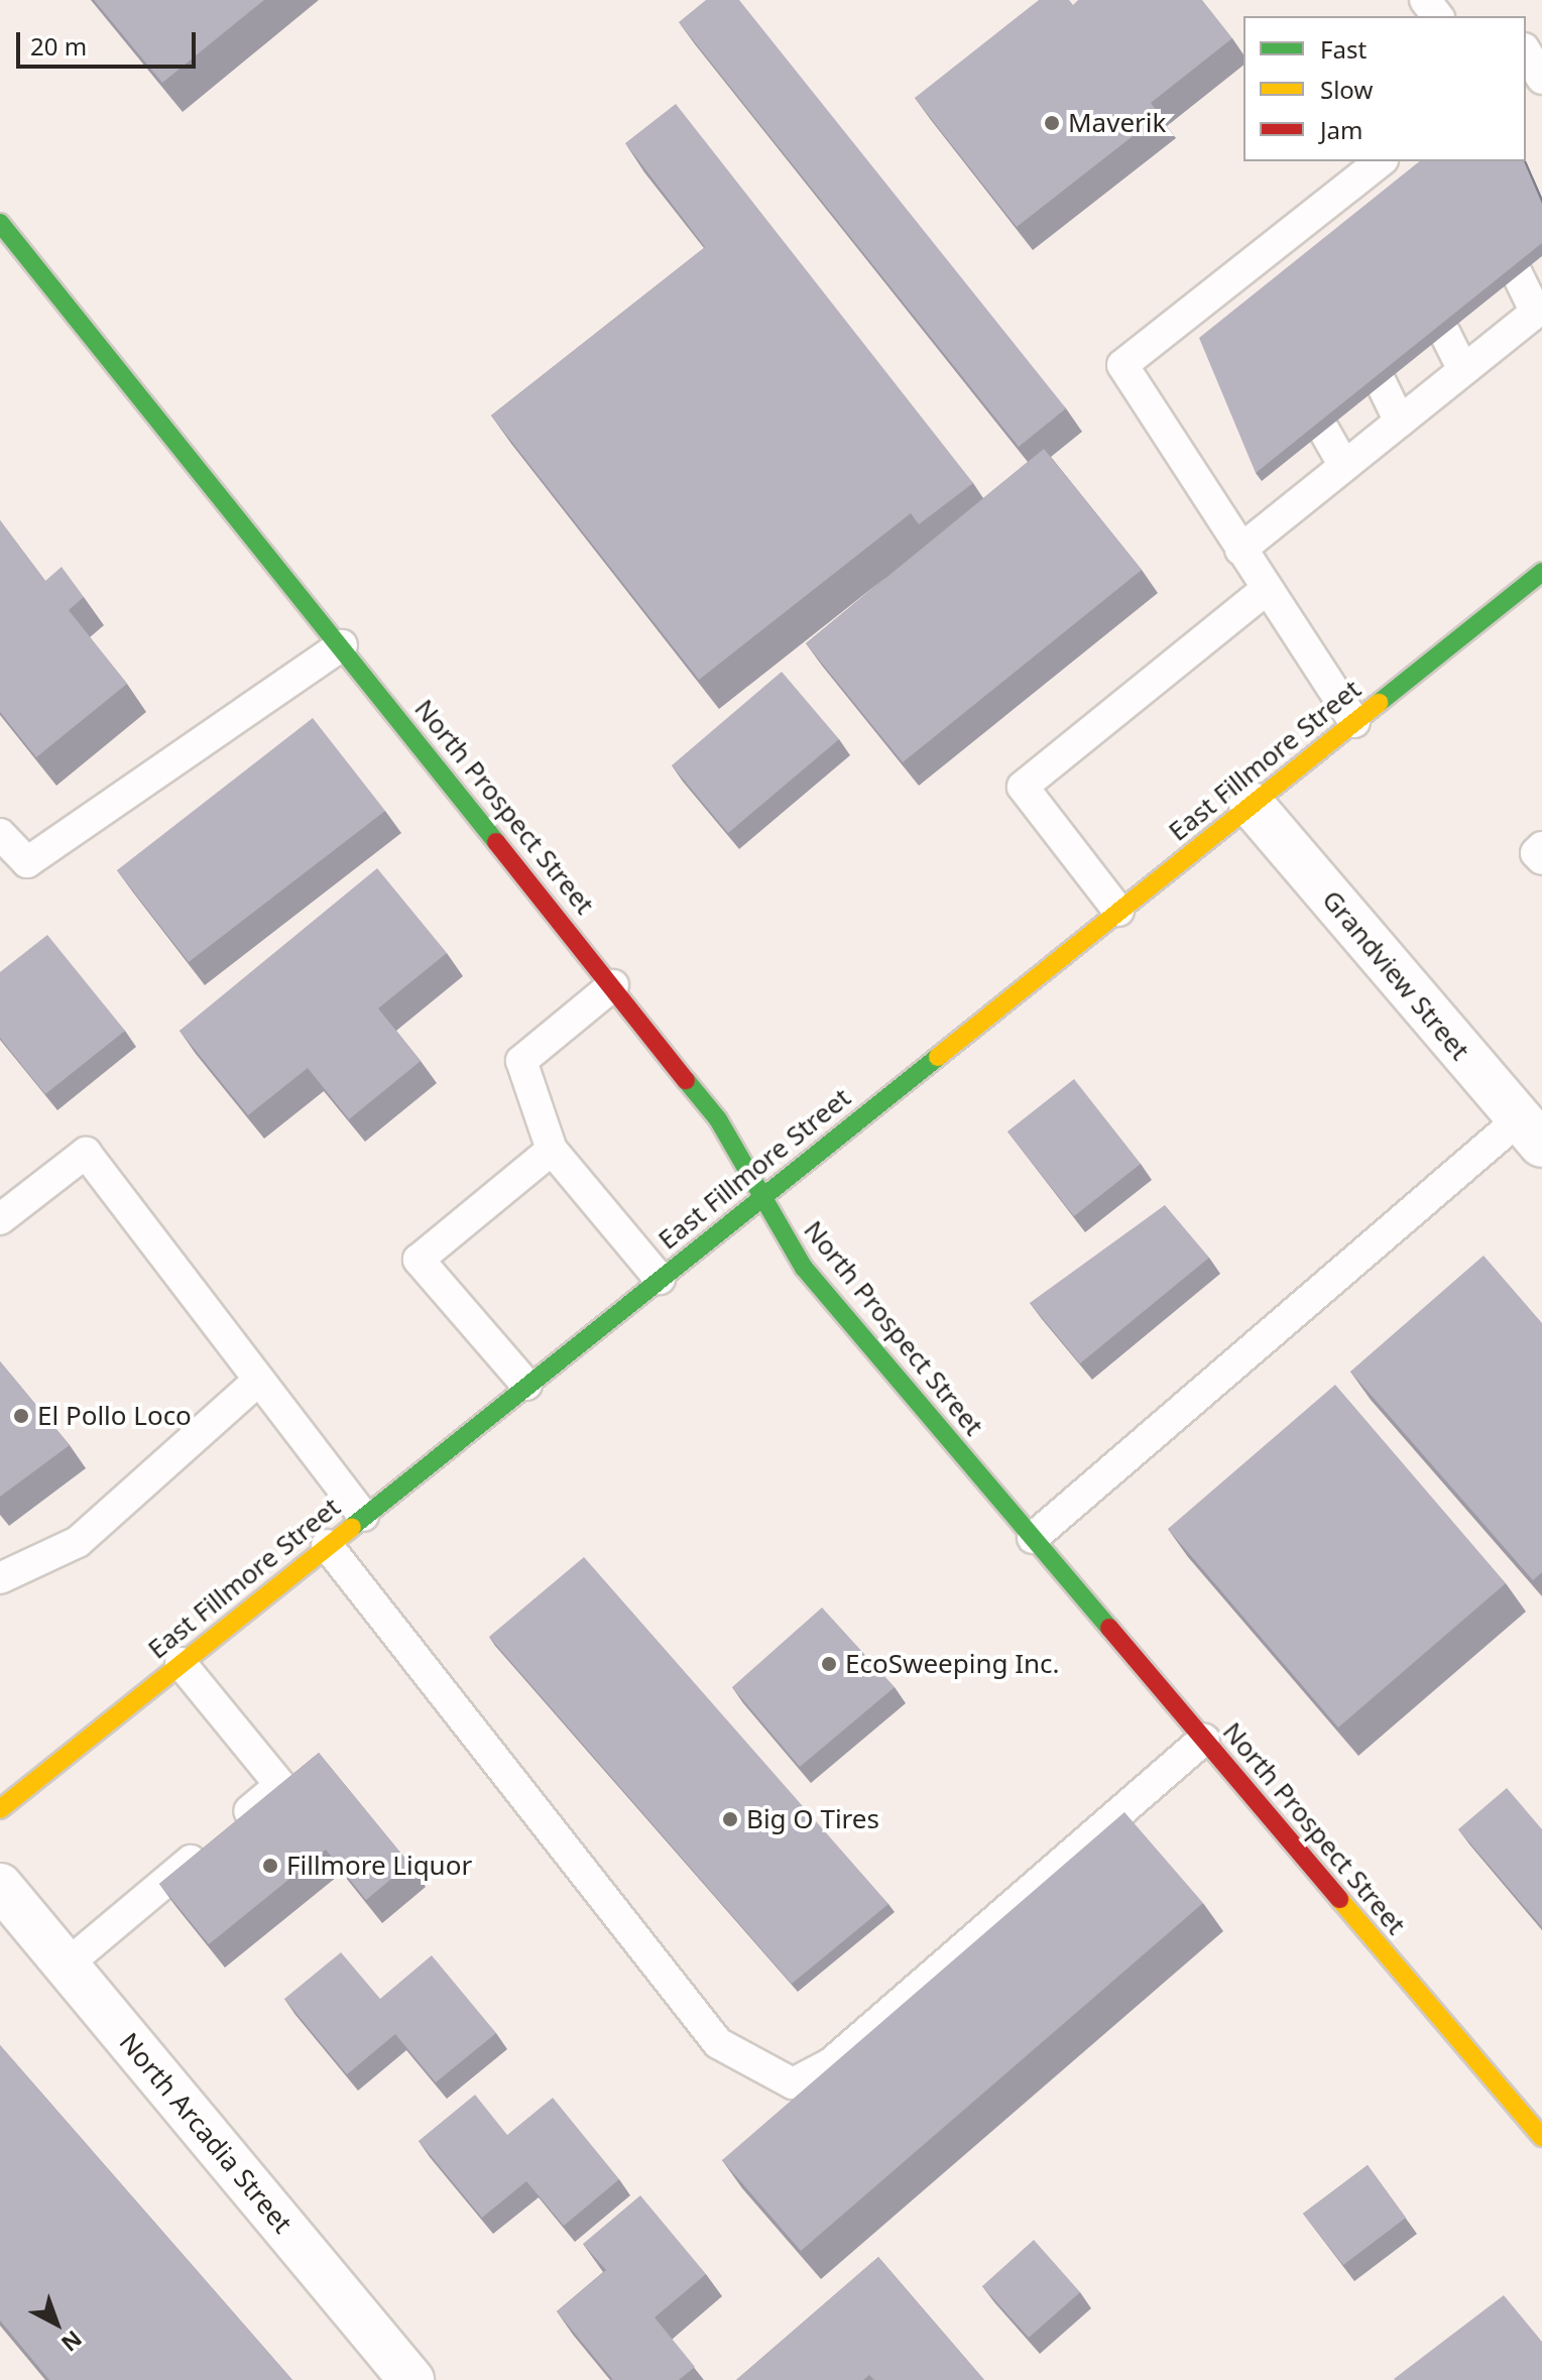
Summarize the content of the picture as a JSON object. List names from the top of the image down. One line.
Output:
{"streets":{"street":["East Fillmore Street","North Prospect Street","Grandview Street","North Arcadia Street"]},"crossings":[["East Fillmore Street","North Prospect Street"],["East Fillmore Street","Grandview Street"]],"places":["Maverik","El Pollo Loco","EcoSweeping Inc.","Big O Tires","Fillmore Liquor"],"legend":["Fast","Slow","Jam"],"scale_bar":"20 m","north":"bottom right"}
